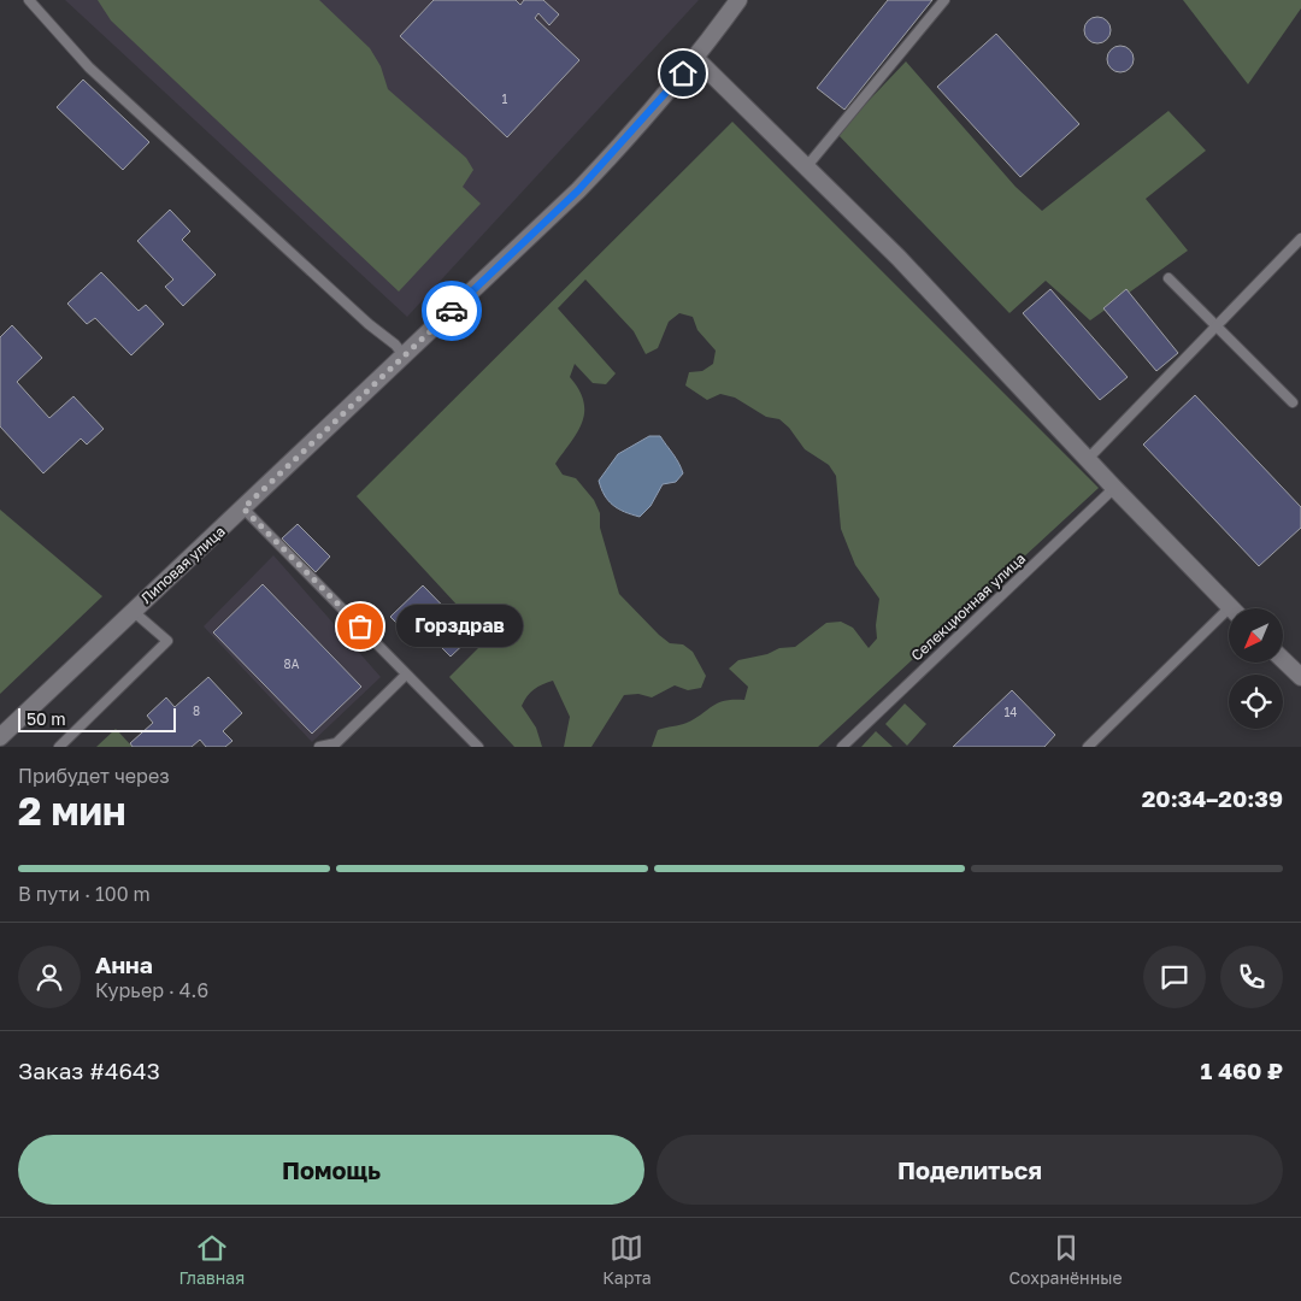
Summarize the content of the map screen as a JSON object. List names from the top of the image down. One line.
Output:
{"streets":{"street":["Липовая улица"],"lane":["Селекционная улица"]},"places":["Горздрав"],"house_numbers":["1","8А","8","14"],"scale_bar":"50 m","north":"bottom left","page":{"bubble":"Горздрав","scale":"50 m","heading":["2 мин","Прибудет через","20:34–20:39"],"panel":["Анна","Курьер · 4.6","Заказ #4643","1 460 ₽"],"bar":"В пути · 100 m","buttons":["Помощь","Поделиться"],"tabs":["Главная","Карта","Сохранённые"]}}
